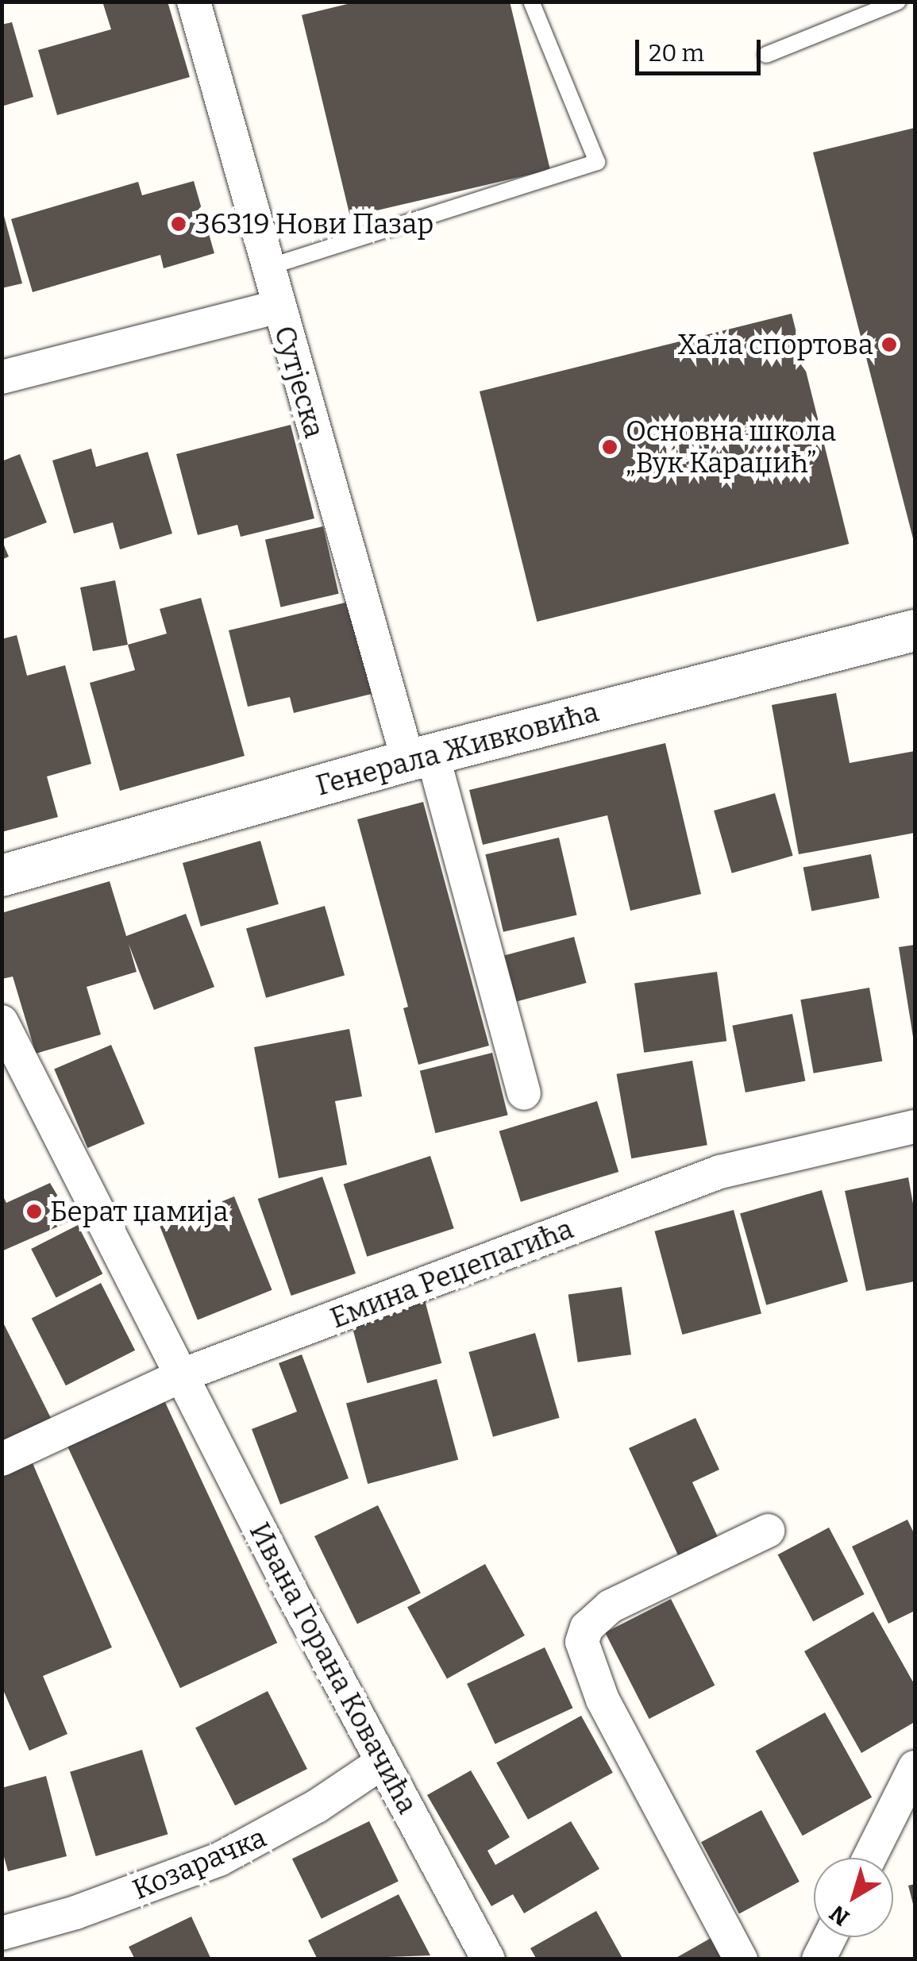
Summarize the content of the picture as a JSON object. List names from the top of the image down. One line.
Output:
{"streets":{"street":["Сутјеска","Генерала Живковића","Емина Реџепагића","Ивана Горана Ковачића","Козарачка"]},"crossings":[["Сутјеска","Генерала Живковића"],["Емина Реџепагића","Ивана Горана Ковачића"],["Ивана Горана Ковачића","Козарачка"]],"places":["36319 Нови Пазар","Хала спортова","Основна школа „Вук Караџић”","Берат џамија"],"scale_bar":"20 m","north":"bottom left"}
